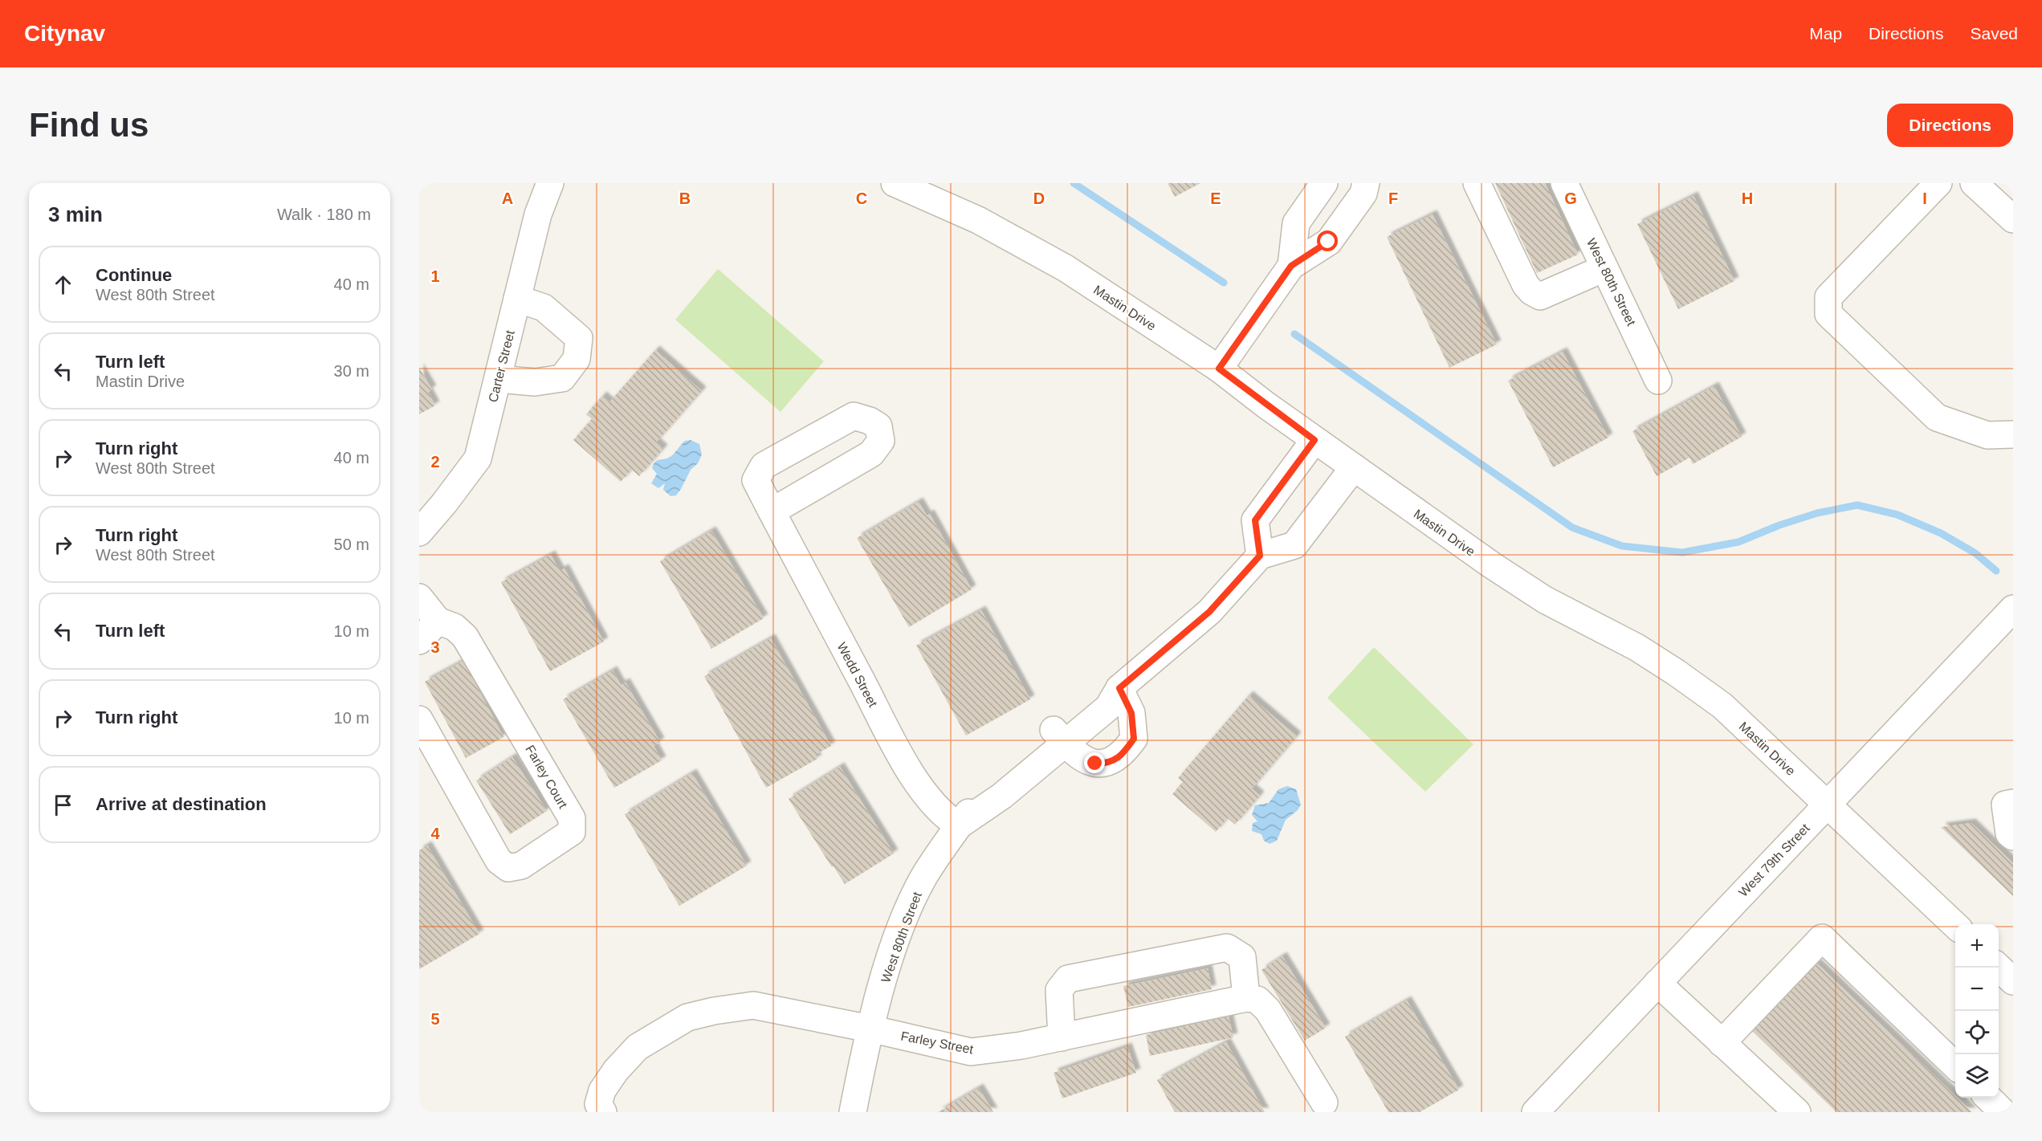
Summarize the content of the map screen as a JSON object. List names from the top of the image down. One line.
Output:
{"streets":{"street":["West 80th Street","Mastin Drive","Carter Street","Wedd Street","Farley Court","West 79th Street","Farley Street"]},"crossings":[["West 80th Street","Wedd Street"],["West 80th Street","Farley Street"],["Mastin Drive","West 79th Street"]],"page":{"header":"Citynav","nav":["Map","Directions","Saved"],"buttons":"Directions","title":"Find us","heading":["3 min","Walk · 180 m"],"list":[["Continue","West 80th Street","40 m"],["Turn left","Mastin Drive","30 m"],["Turn right","West 80th Street","40 m"],["Turn right","West 80th Street","50 m"],["Turn left","10 m"],["Turn right","10 m"],"Arrive at destination"],"map_buttons":["+","−"]},"grid":{"columns":["A","B","C","D","E","F","G","H","I"],"rows":["1","2","3","4","5"]}}
